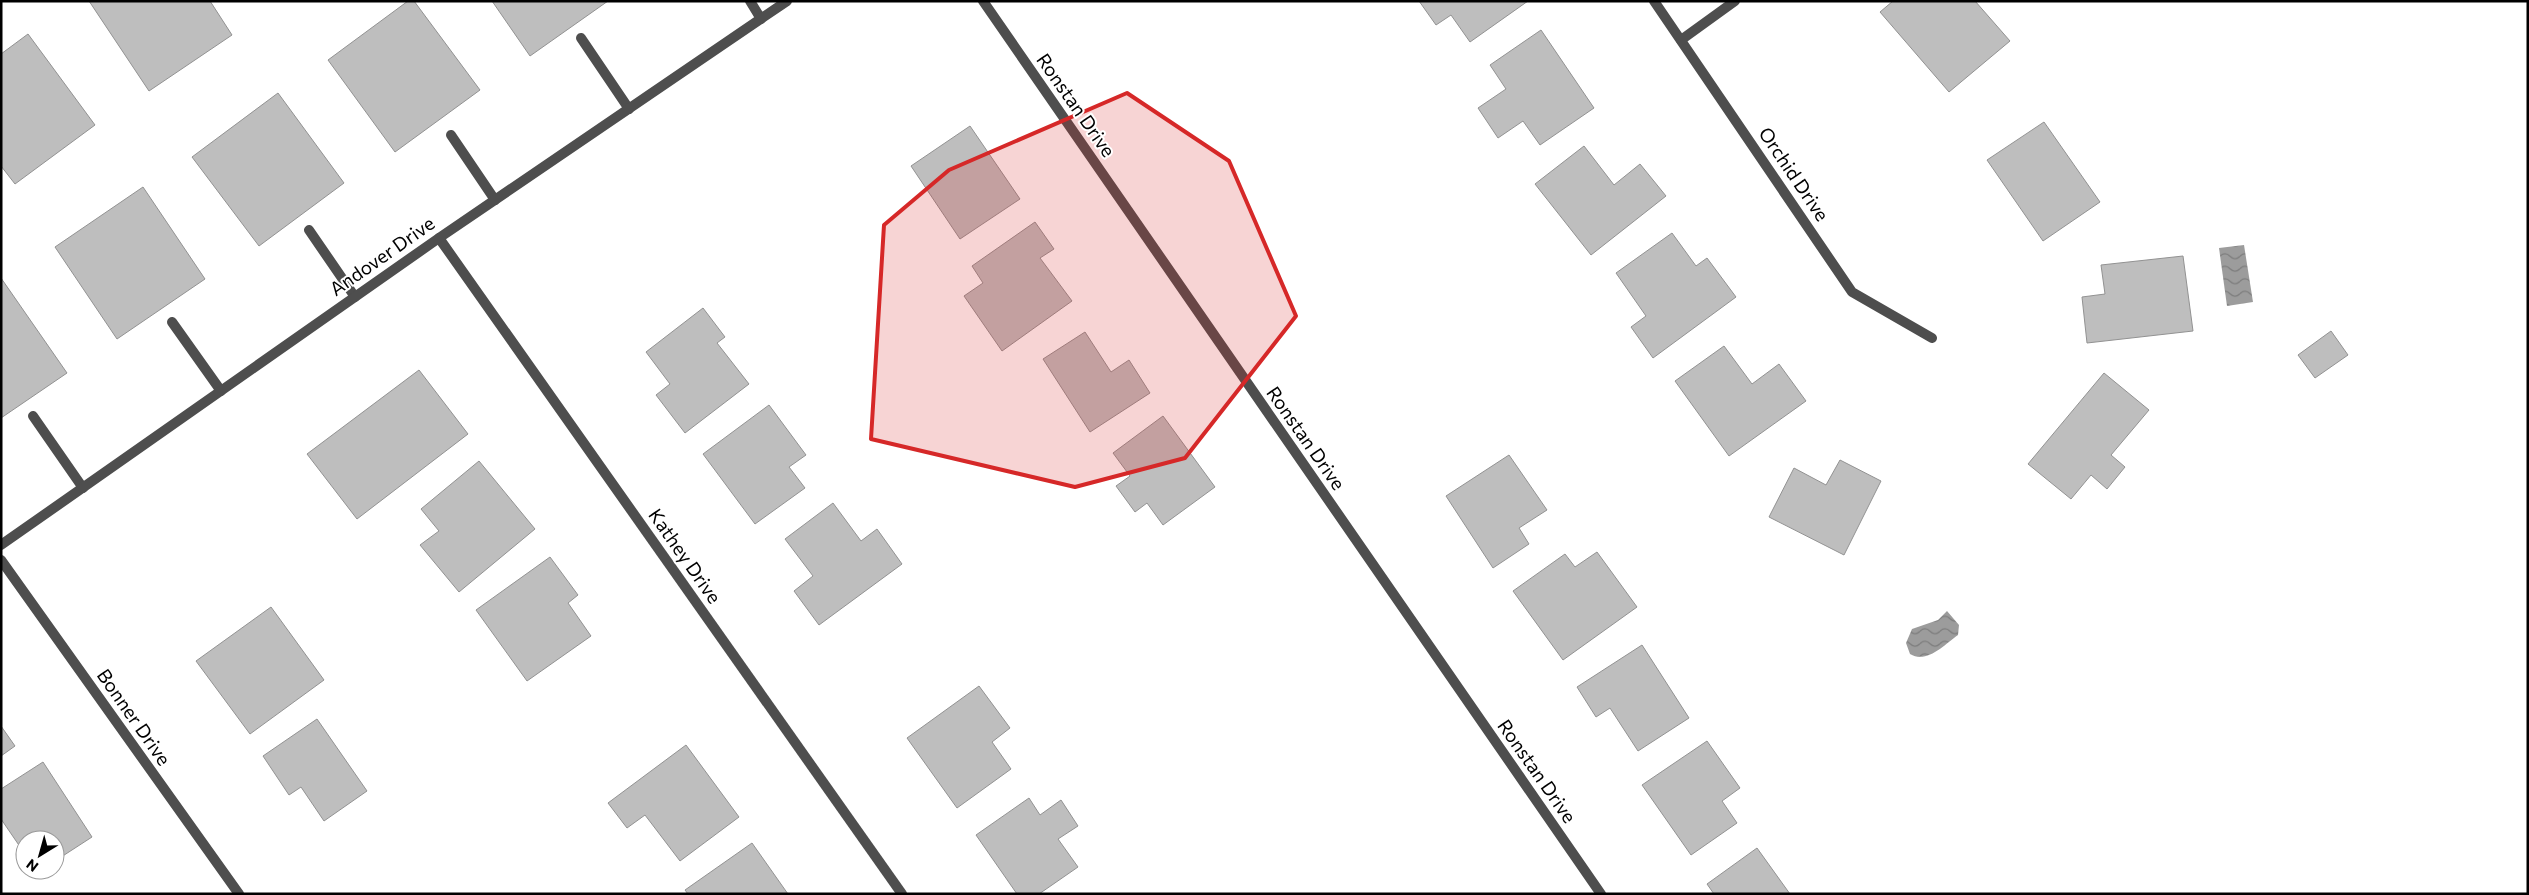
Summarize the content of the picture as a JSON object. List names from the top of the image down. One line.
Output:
{"streets":{"street":["Ronstan Drive","Orchid Drive","Andover Drive","Kathey Drive","Bonner Drive"]},"crossings":[["Andover Drive","Kathey Drive"]],"north":"bottom left"}
